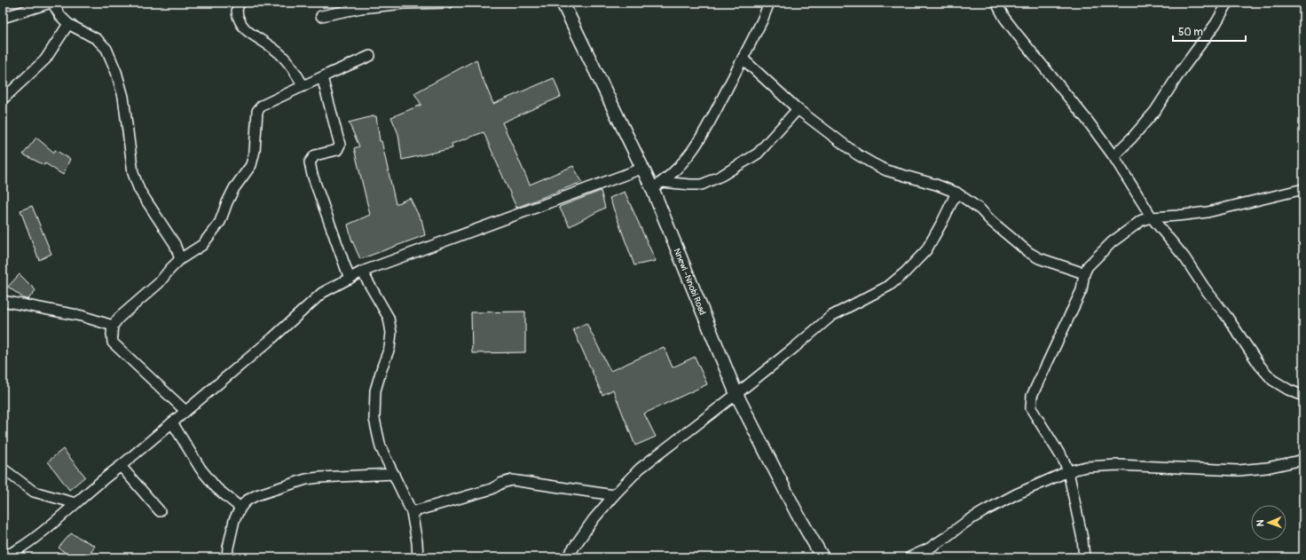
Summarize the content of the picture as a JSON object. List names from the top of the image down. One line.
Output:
{"streets":{"main road":["Nnewi -Nnobi Road"]},"scale_bar":"50 m","north":"left"}
